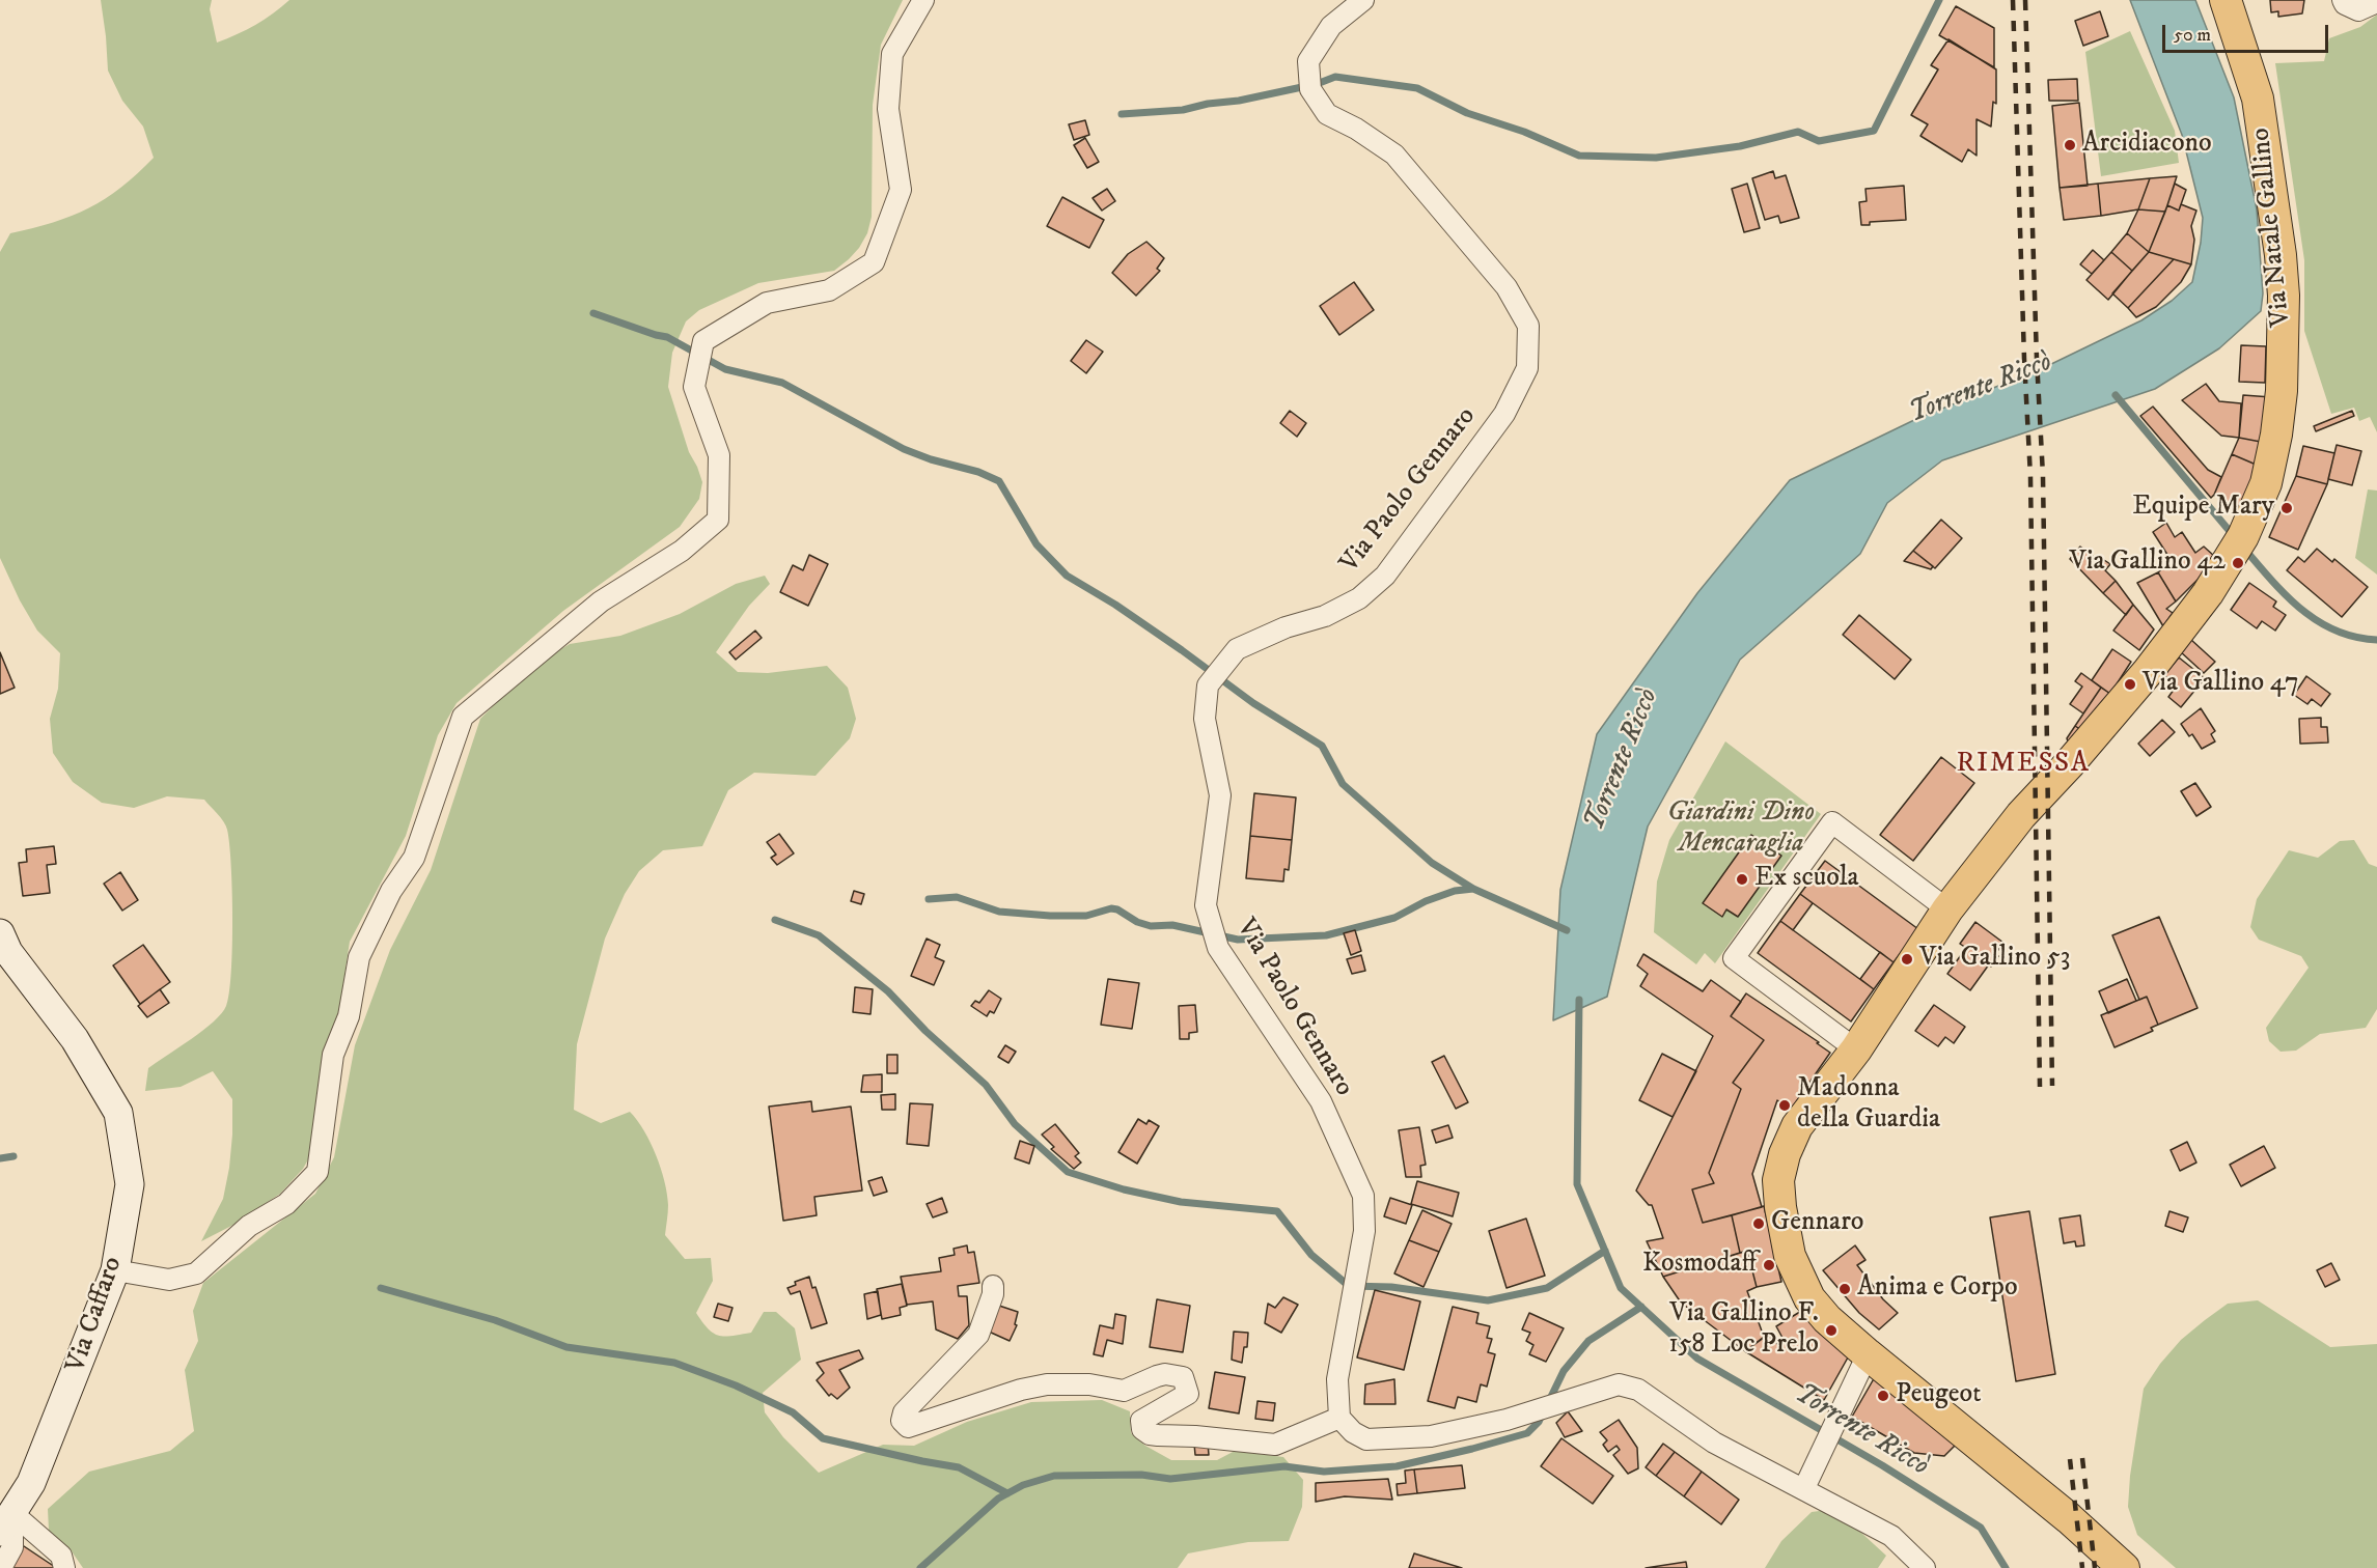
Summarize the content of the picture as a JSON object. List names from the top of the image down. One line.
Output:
{"streets":{"main road":["Via Natale Gallino"],"street":["Via Paolo Gennaro","Via Caffaro"]},"districts":["RIMESSA"],"water":["Torrente Riccò"],"parks":["Giardini Dino Mencaraglia"],"places":["Arcidiacono","Equipe Mary","Via Gallino 42","Via Gallino 47","Ex scuola","Via Gallino 53","Madonna della Guardia","Gennaro","Kosmodaff","Anima e Corpo","Via Gallino F. 158 Loc Prelo","Peugeot"],"scale_bar":"50 m"}
